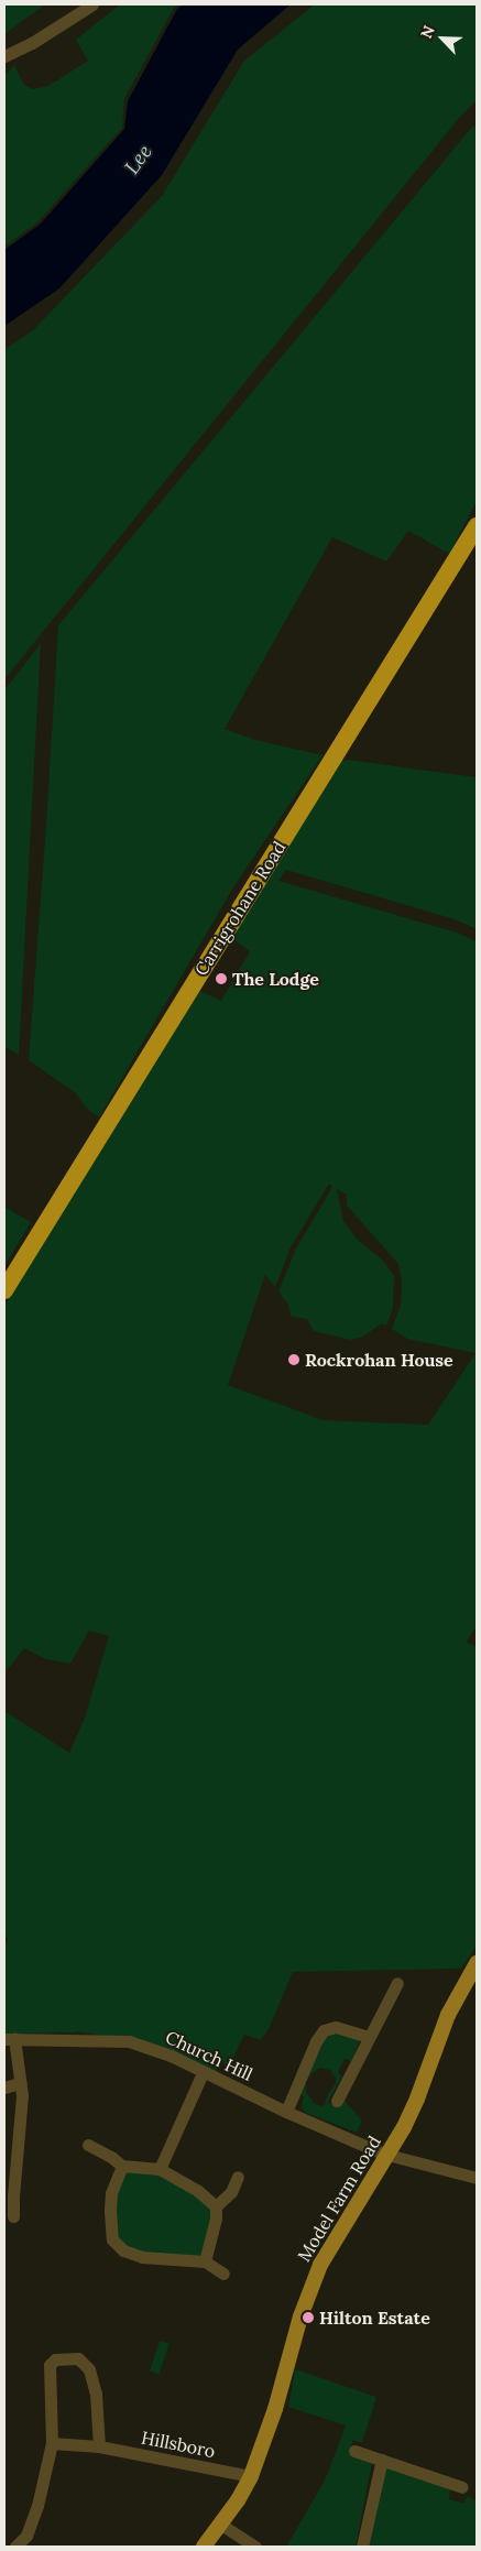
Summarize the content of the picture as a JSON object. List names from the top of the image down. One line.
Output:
{"streets":{"highway":["Carrigrohane Road"],"main road":["Model Farm Road"],"street":["Church Hill","Hillsboro"]},"crossings":[["Church Hill","Model Farm Road"],["Model Farm Road","Hillsboro"]],"water":["Lee"],"places":["The Lodge","Rockrohan House","Hilton Estate"],"north":"top left"}
